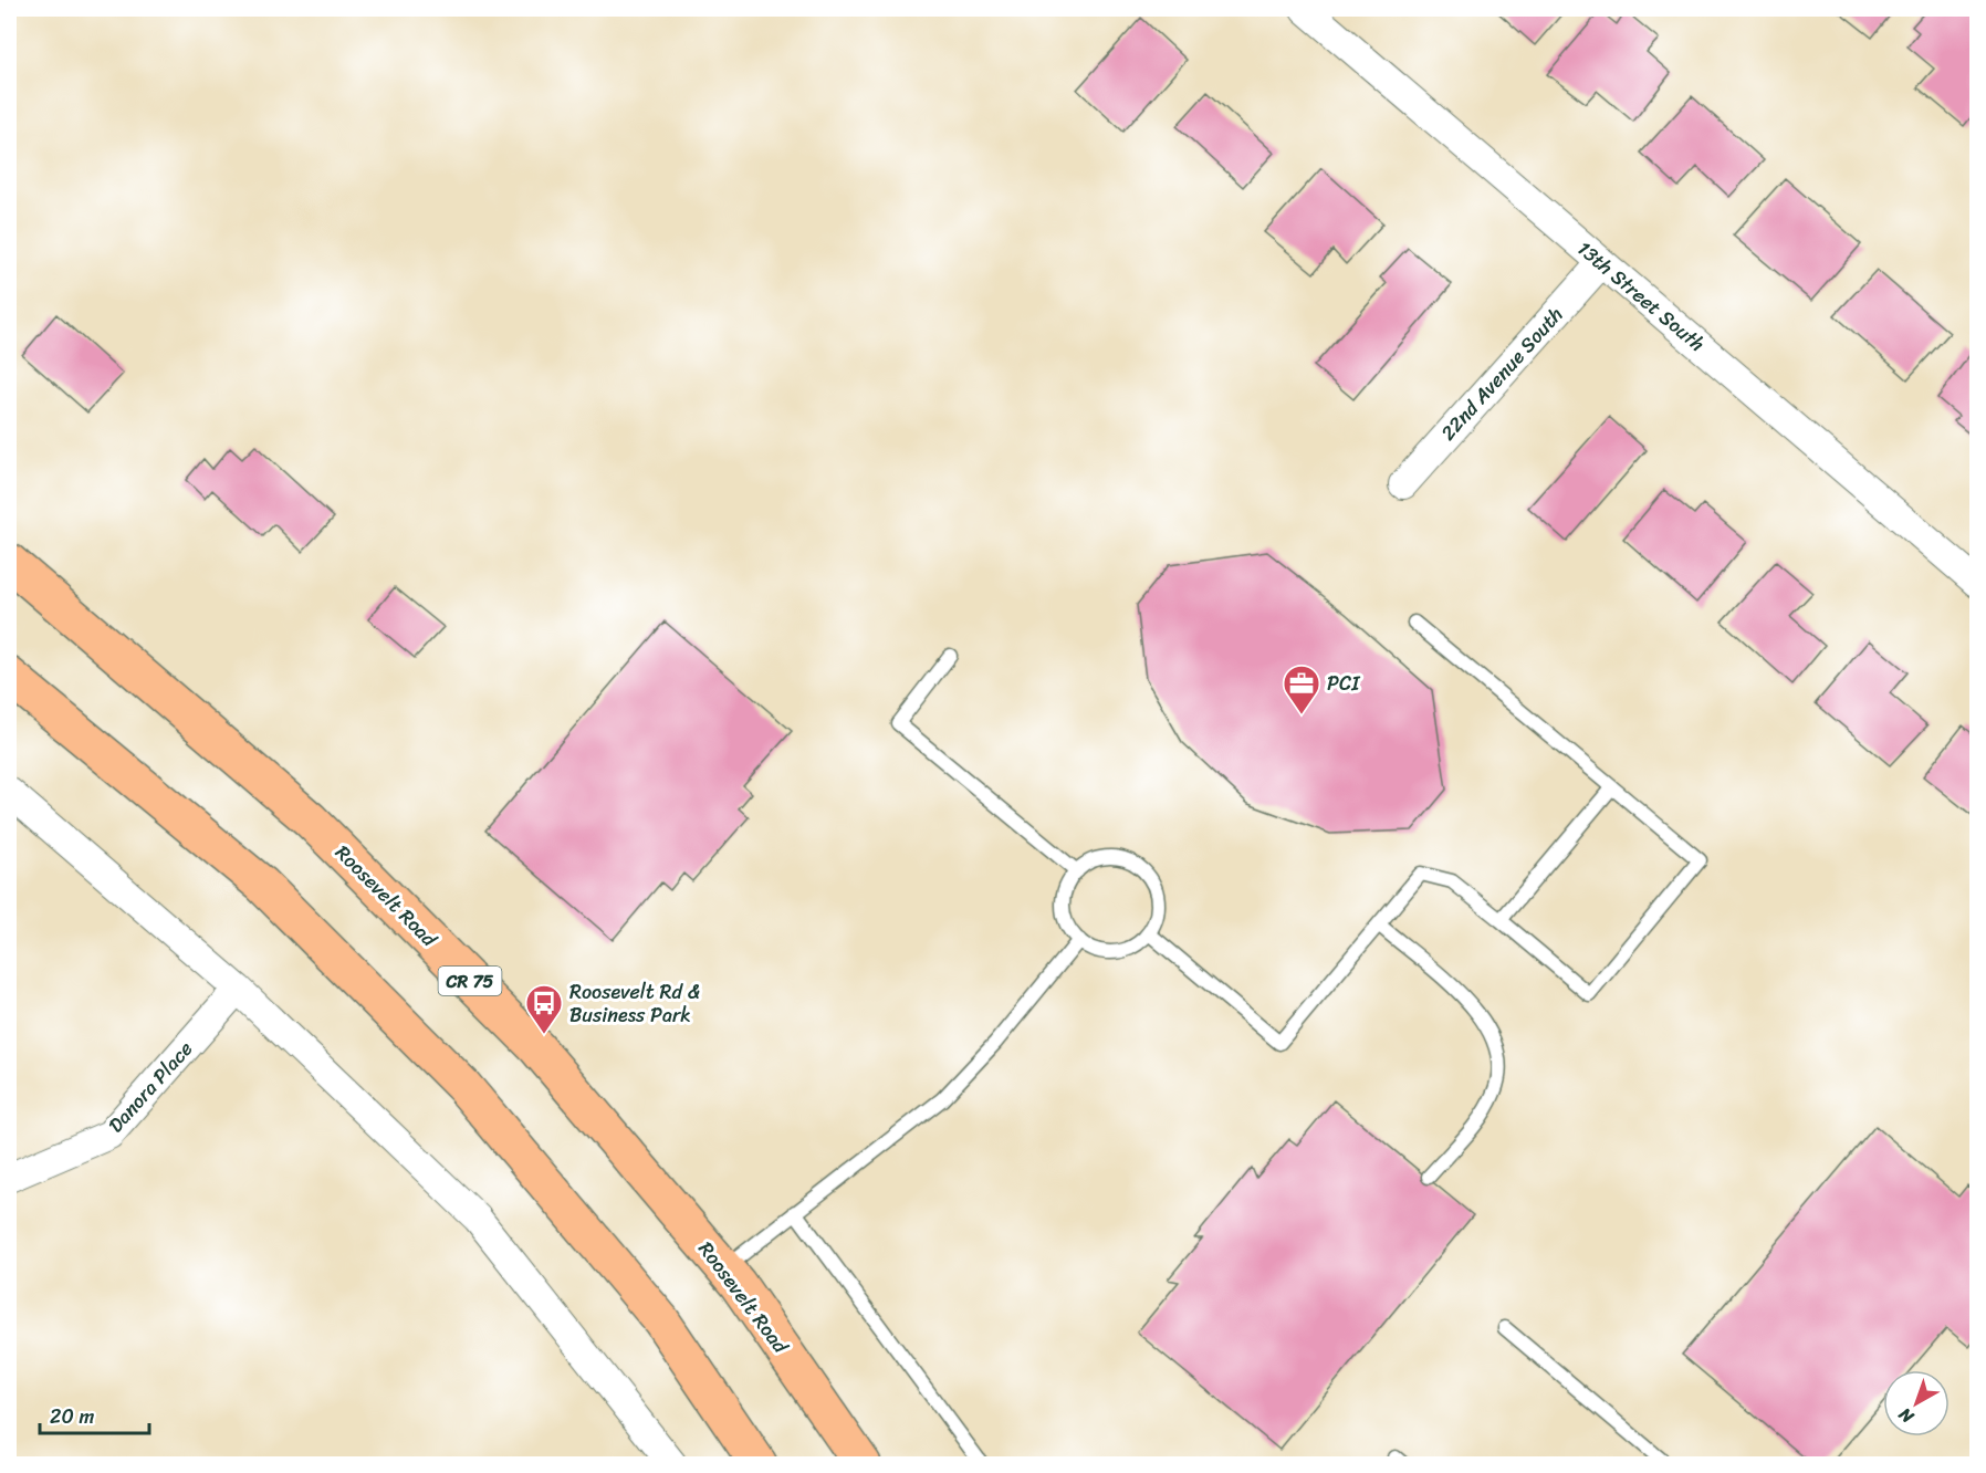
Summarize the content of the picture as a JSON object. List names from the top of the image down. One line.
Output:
{"streets":{"main road":["Roosevelt Road","CR 75"],"street":["13th Street South","22nd Avenue South","Danora Place"]},"crossings":[["13th Street South","22nd Avenue South"]],"places":{"office":["PCI"],"bus stop":["Roosevelt Rd & Business Park"]},"scale_bar":"20 m","north":"bottom left"}
